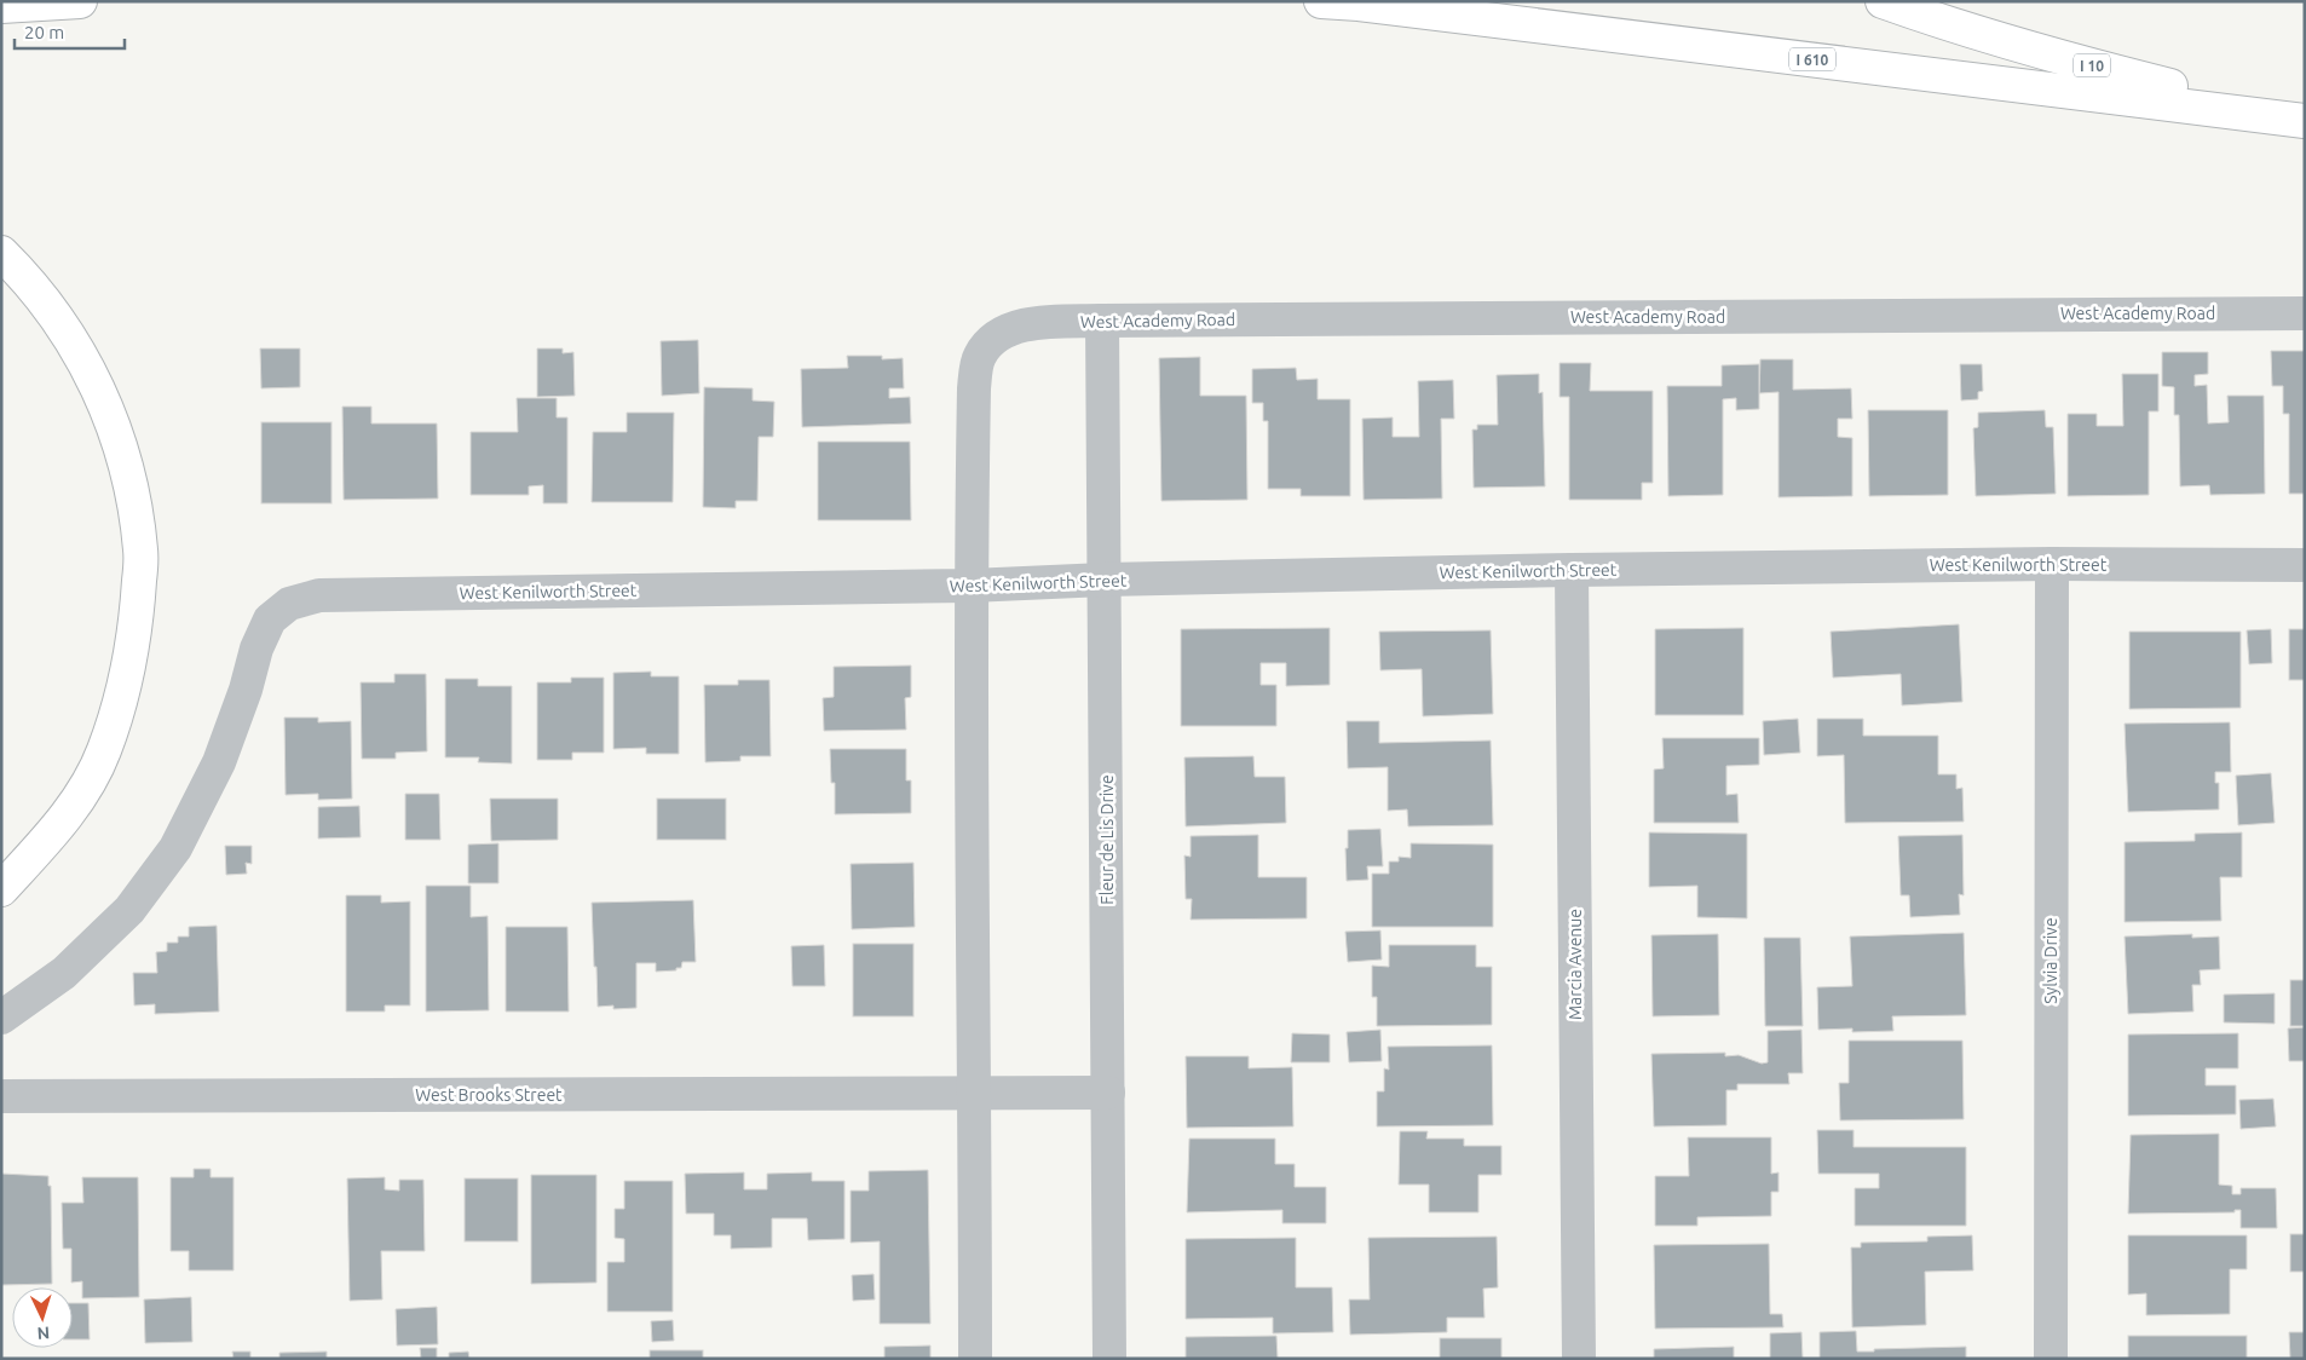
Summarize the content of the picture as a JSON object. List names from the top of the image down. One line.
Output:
{"streets":{"highway":["I 610","I 10"],"street":["West Academy Road","West Kenilworth Street","Fleur de Lis Drive","Sylvia Drive","Marcia Avenue","West Brooks Street"]},"crossings":[["I 610","I 10"],["West Academy Road","West Kenilworth Street"],["West Academy Road","Fleur de Lis Drive"],["West Kenilworth Street","Fleur de Lis Drive"],["West Kenilworth Street","Sylvia Drive"],["West Kenilworth Street","Marcia Avenue"],["Fleur de Lis Drive","West Brooks Street"]],"scale_bar":"20 m","north":"bottom"}
